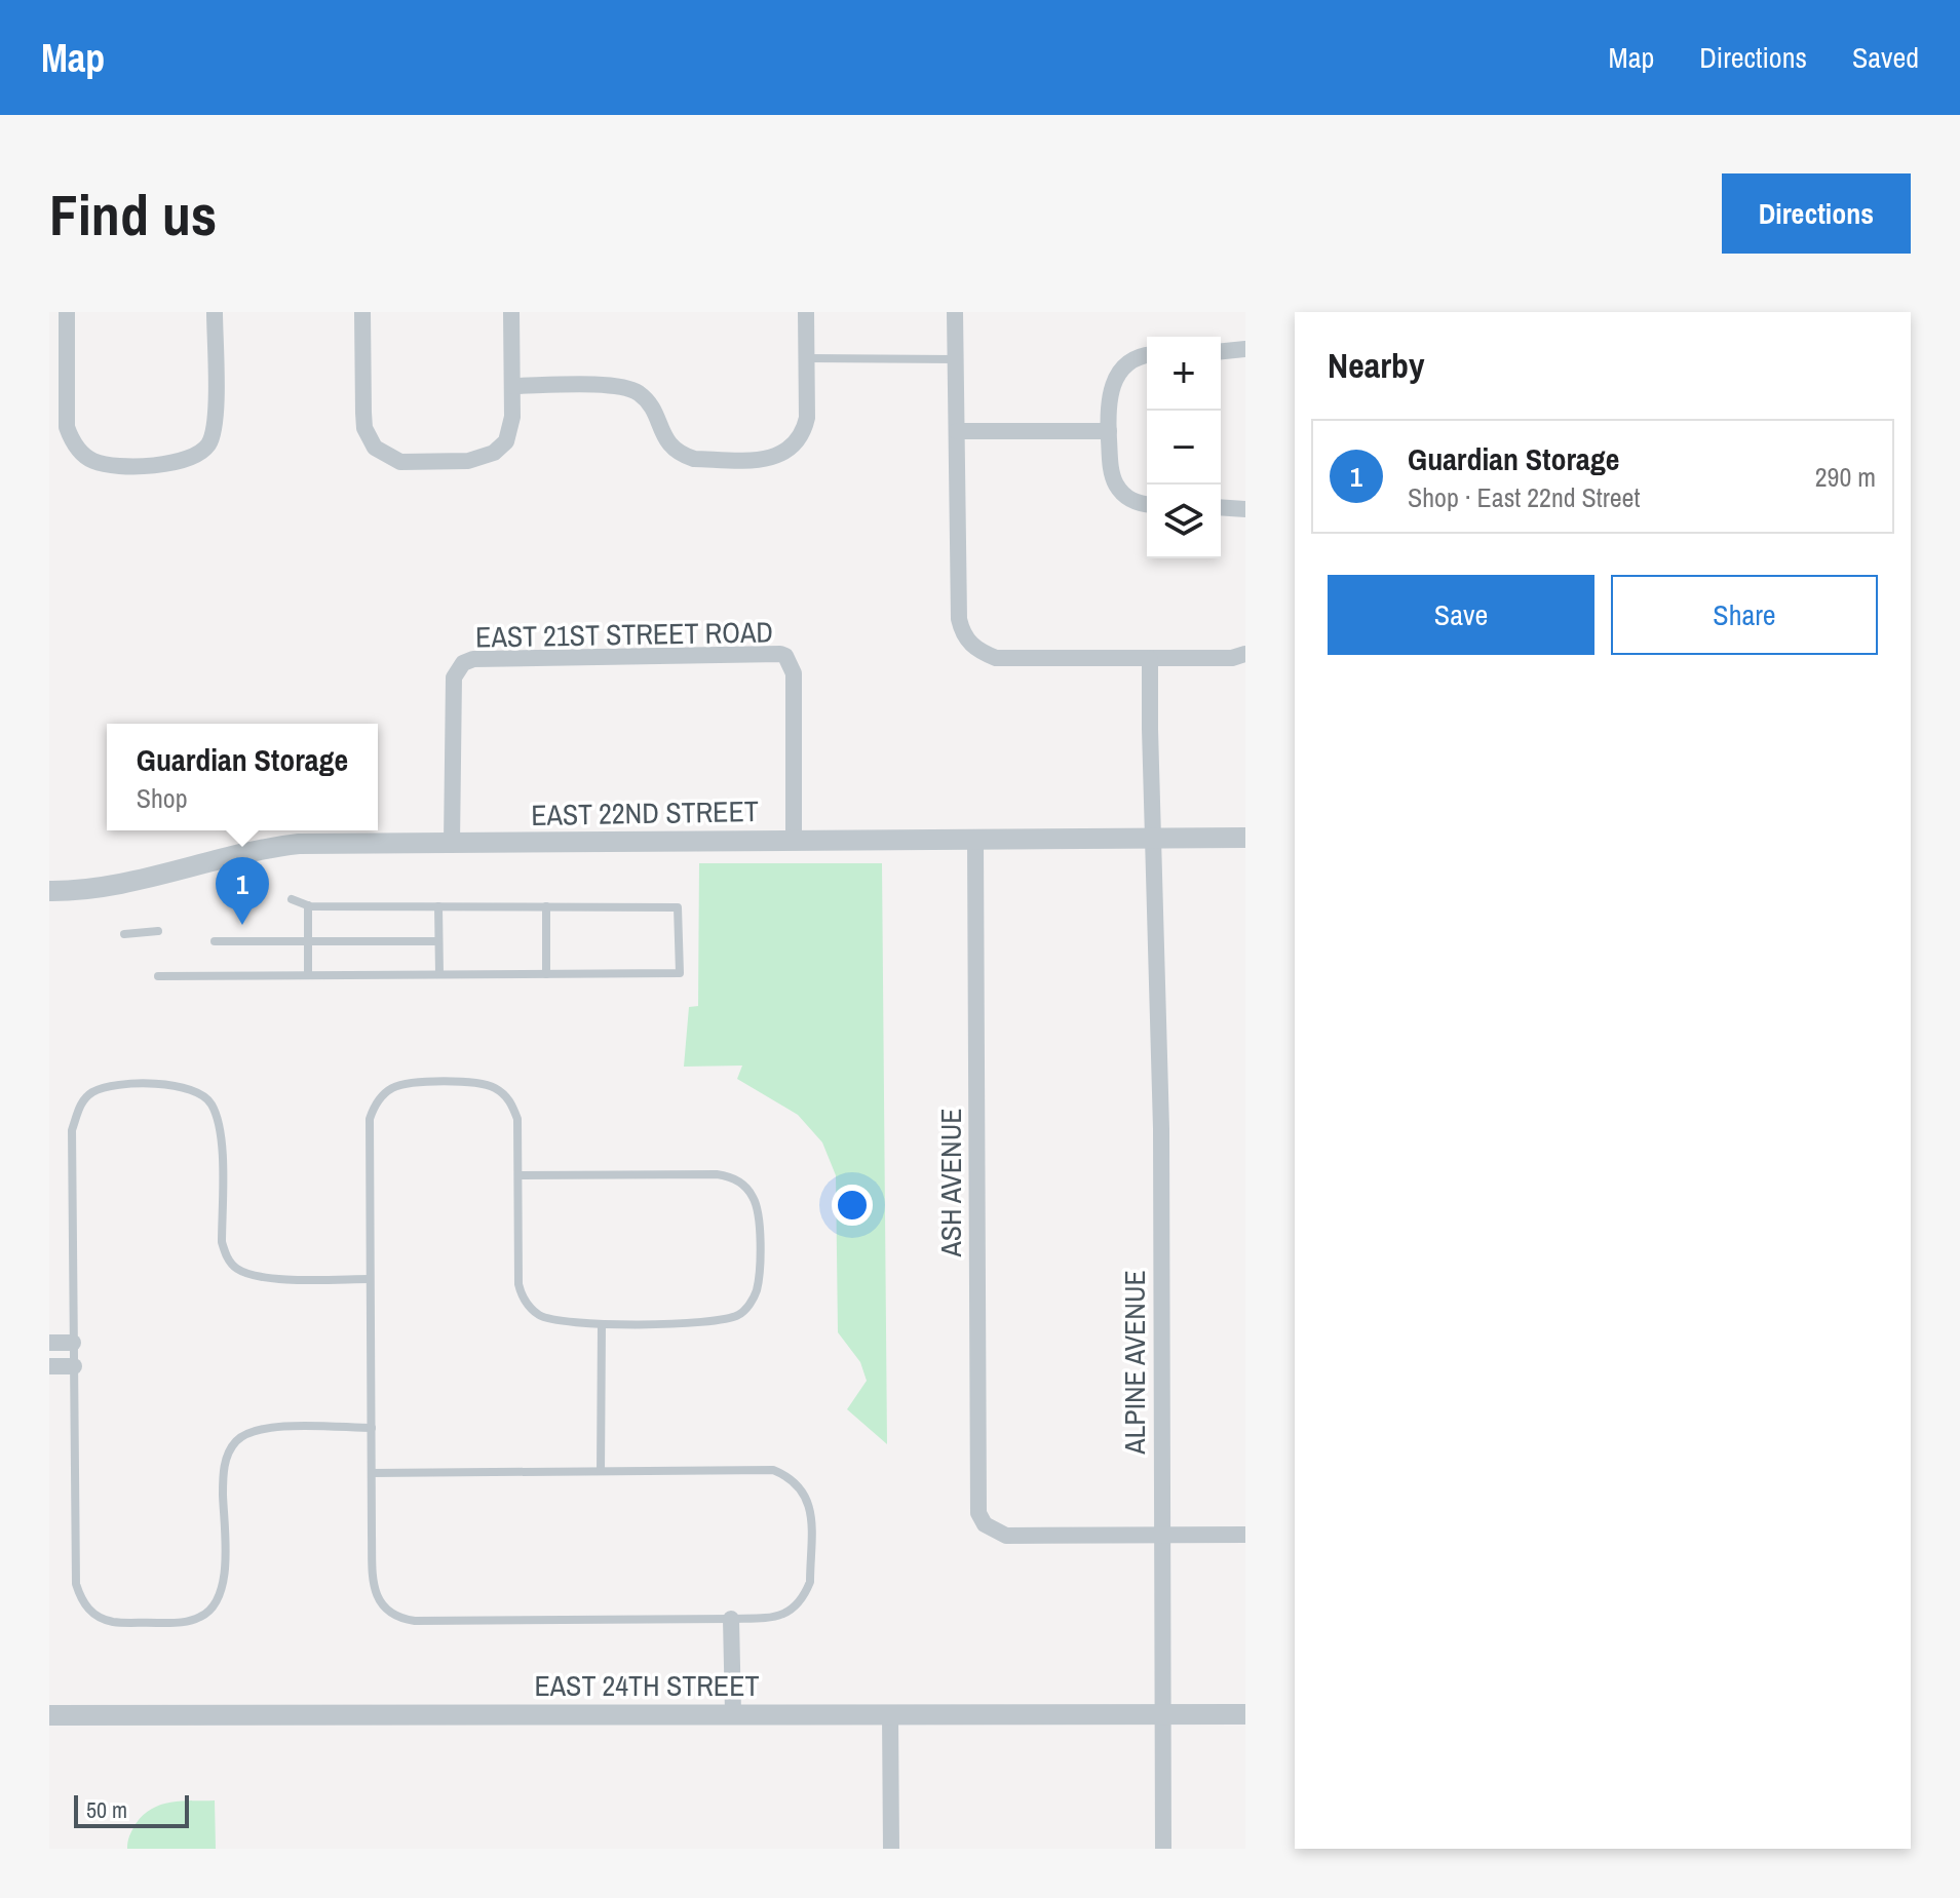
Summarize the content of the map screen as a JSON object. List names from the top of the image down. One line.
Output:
{"streets":{"street":["EAST 21ST STREET ROAD","EAST 22ND STREET","ASH AVENUE","ALPINE AVENUE","EAST 24TH STREET"]},"crossings":[["EAST 21ST STREET ROAD","EAST 22ND STREET"],["EAST 22ND STREET","ASH AVENUE"],["EAST 22ND STREET","ALPINE AVENUE"],["ASH AVENUE","ALPINE AVENUE"],["ALPINE AVENUE","EAST 24TH STREET"]],"scale_bar":"50 m","page":{"header":"Map","nav":["Map","Directions","Saved"],"buttons":["Directions",["Save","Share"]],"title":"Find us","heading":"Nearby","map_buttons":["+","−"],"list":[{"mark":"1","name":"Guardian Storage","note":"Shop · East 22nd Street","value":"290 m"}],"popup":["Guardian Storage","Shop"],"pins":"1","scale":"50 m"}}
